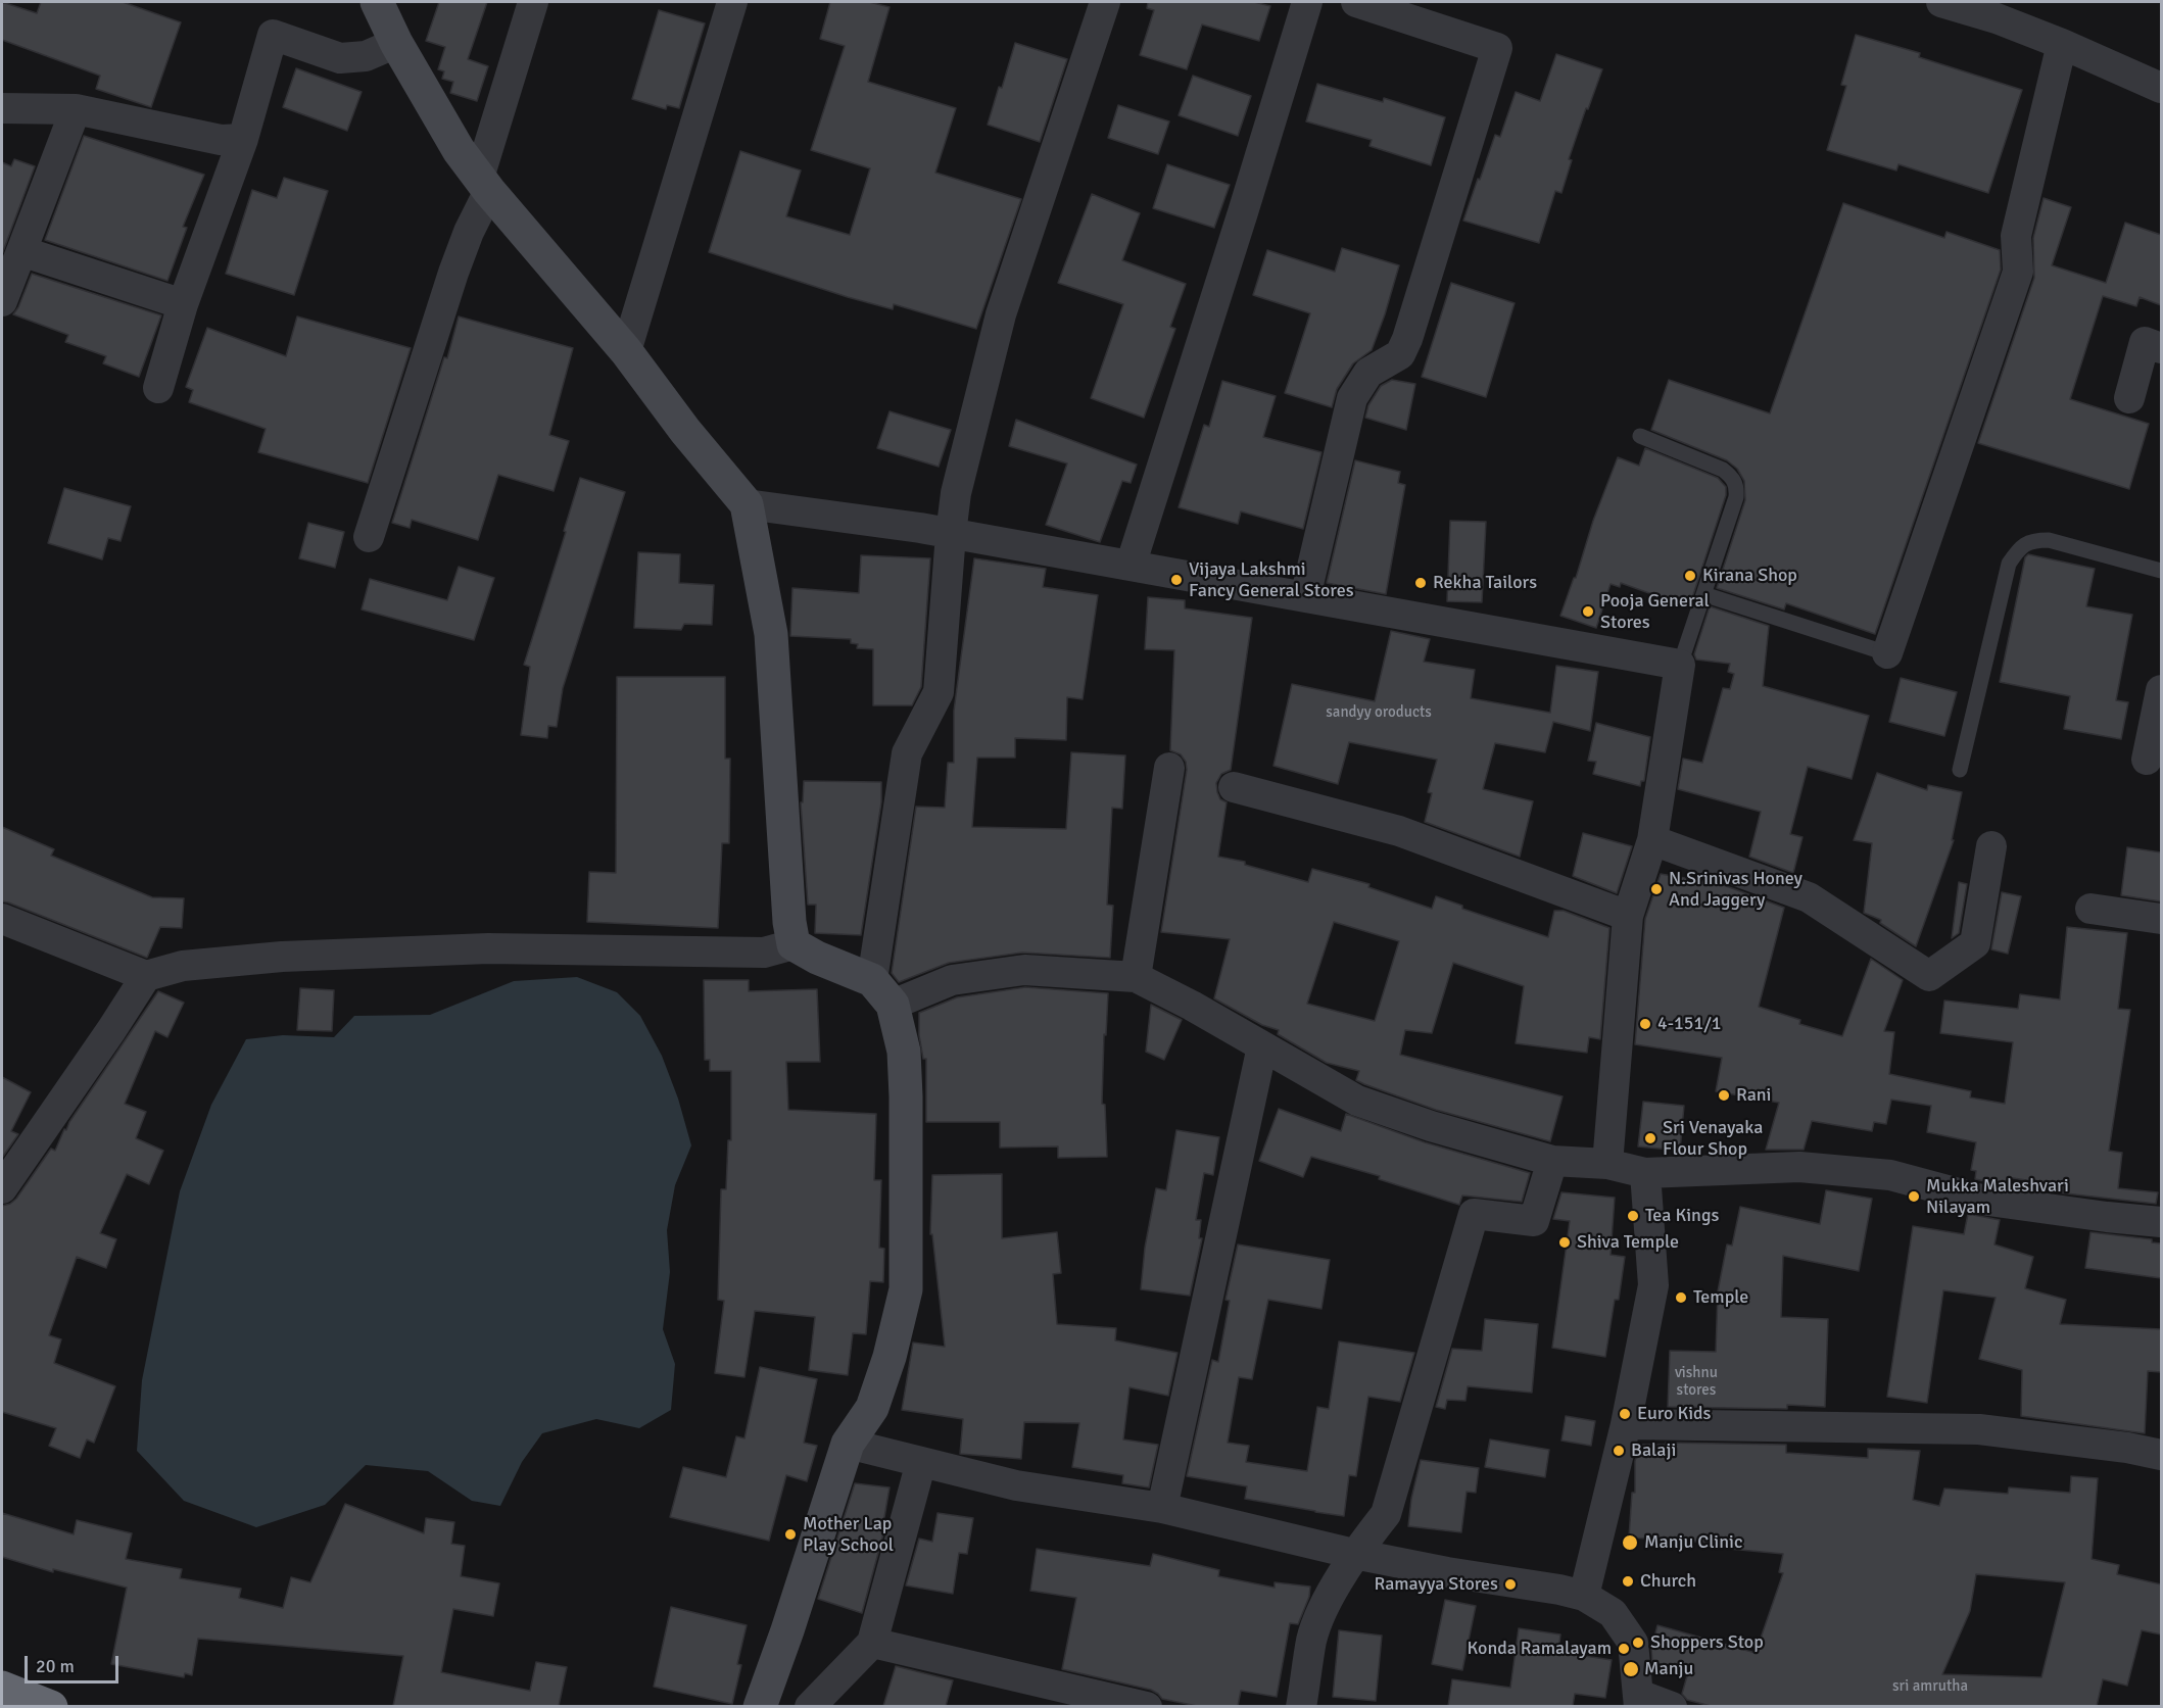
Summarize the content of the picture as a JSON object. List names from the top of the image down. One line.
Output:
{"places":["Kirana Shop","Vijaya Lakshmi Fancy General Stores","Rekha Tailors","Pooja General Stores","N.Srinivas Honey And Jaggery","4-151/1","Rani","Sri Venayaka Flour Shop","Mukka Maleshvari Nilayam","Tea Kings","Shiva Temple","Temple","Euro Kids","Balaji","Mother Lap Play School","Manju Clinic","Church","Ramayya Stores","Shoppers Stop","Konda Ramalayam","Manju"],"house_numbers":["sandyy oroducts","vishnu stores","sri amrutha"],"scale_bar":"20 m"}
